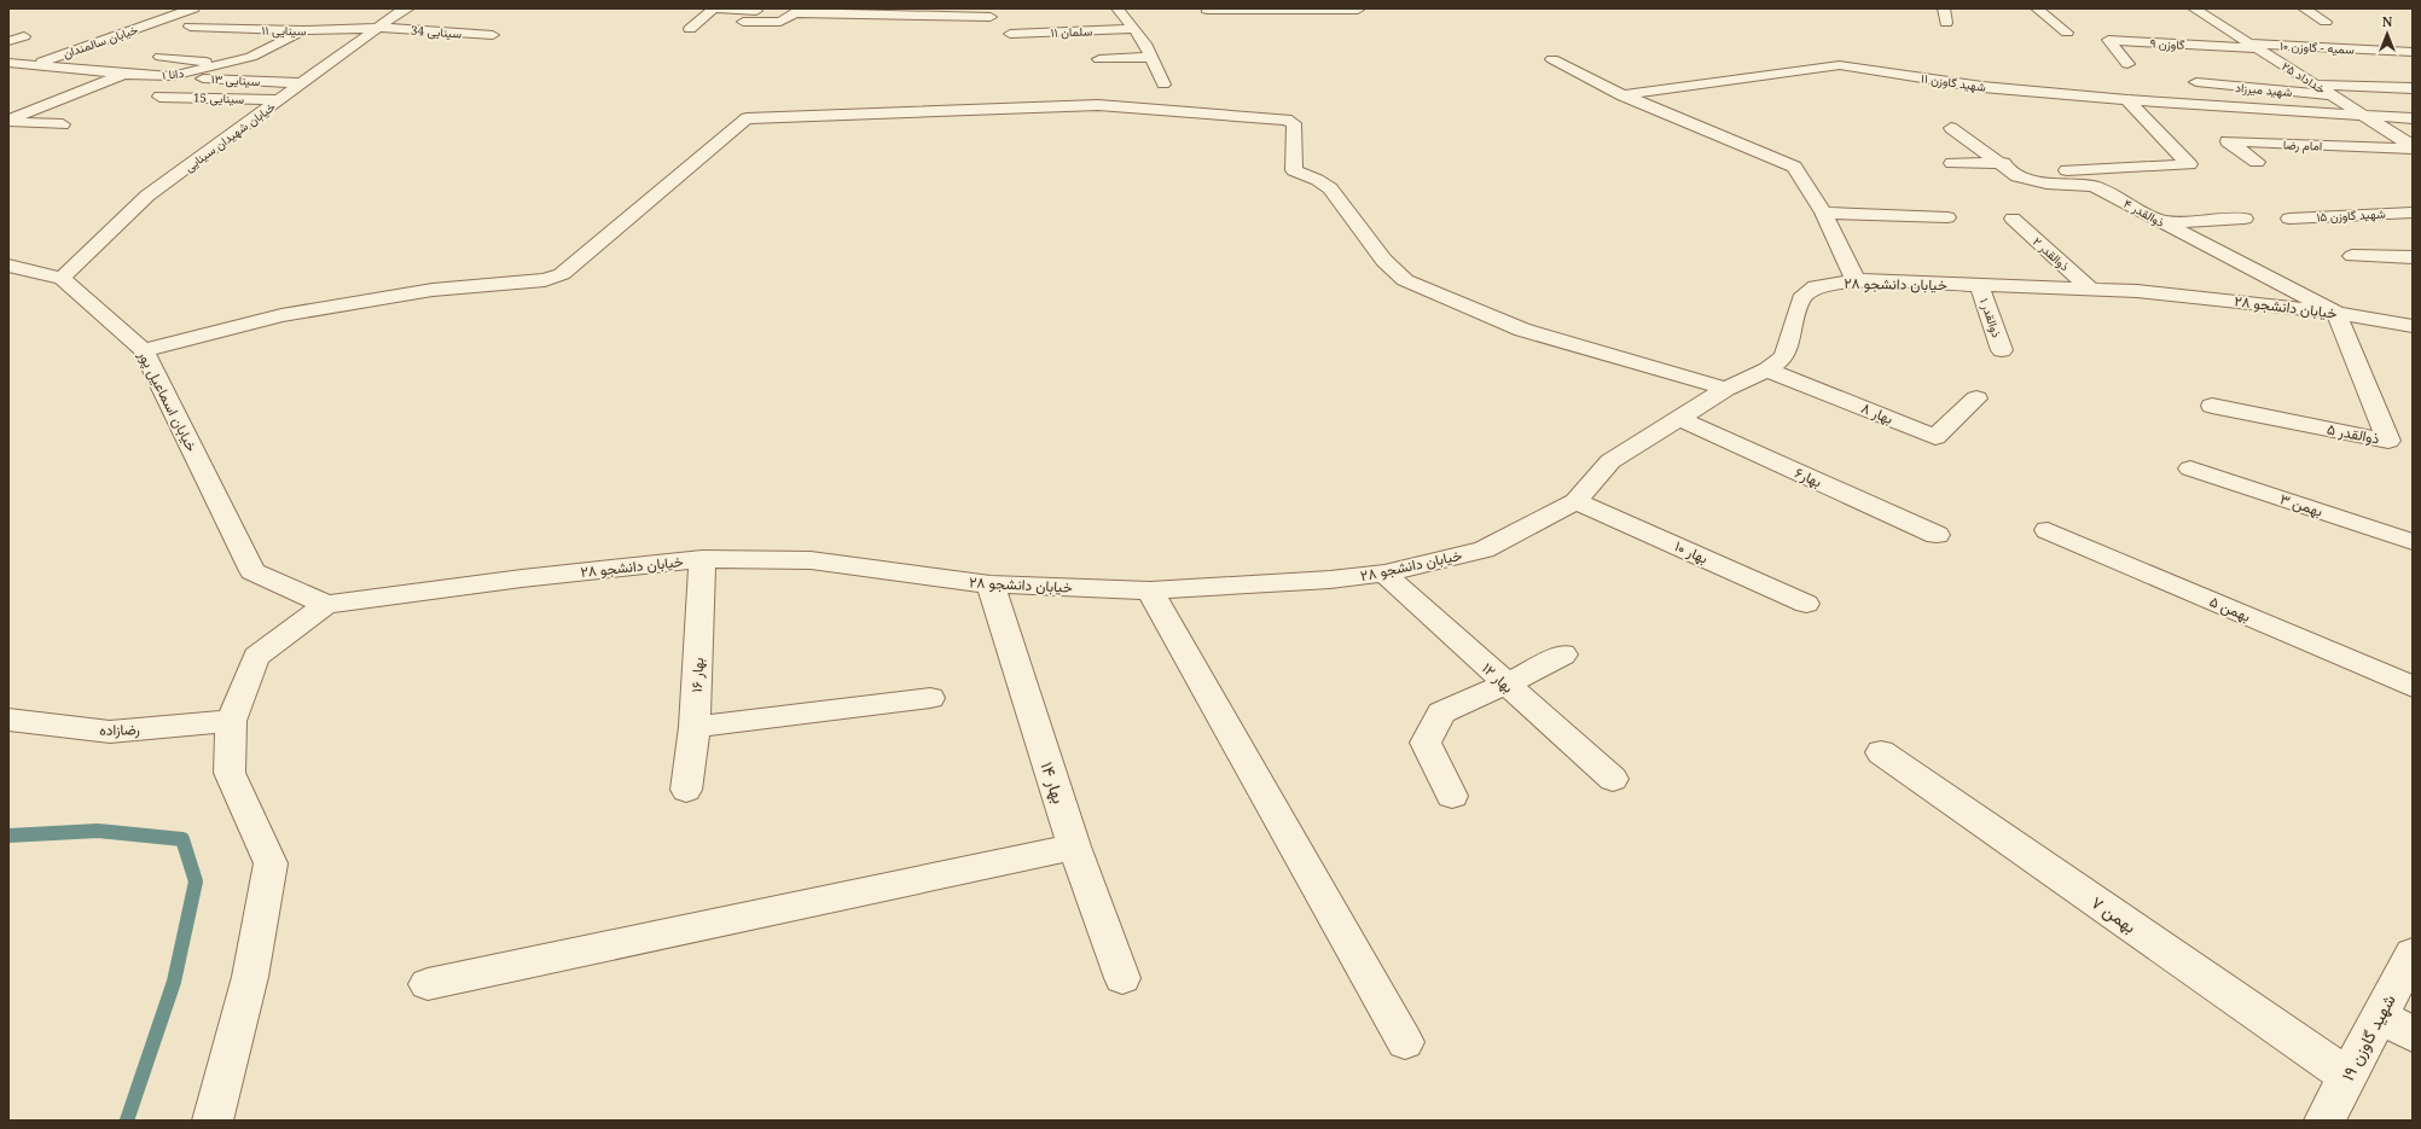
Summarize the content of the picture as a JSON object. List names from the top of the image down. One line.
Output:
{"streets":{"street":["سینایی ۱۱","سینایی 34","سلمان ۱۱","خیابان سالمندان","گاوزن ۹","سمیه - گاوزن ۱۰","دانا ۱","خداداد ۲۵","سینایی ۱۳","شهید گاوزن ۱۱","شهید میرزاد","سینایی 15","خیابان شهیدان سینایی","امام رضا","ذوالقدر ۴","شهید گاوزن ۱۵","ذوالقدر ۲","خیابان دانشجو ۲۸","ذوالقدر ۱","خیابان اسماعیل پور","بهار ۸","ذوالقدر ۵","بهار۶","بهمن ۳","بهار ۱۰","بهمن ۵","بهار ۱۶","بهار ۱۲","رضازاده","بهار ۱۴","بهمن ۷","شهید گاوزن ۱۹"]},"crossings":[["سینایی ۱۱","سینایی 34"],["سینایی ۱۱","دانا ۱"],["سینایی ۱۱","خیابان شهیدان سینایی"],["سینایی 34","خیابان شهیدان سینایی"],["خیابان سالمندان","دانا ۱"],["گاوزن ۹","سمیه - گاوزن ۱۰"],["گاوزن ۹","خداداد ۲۵"],["سمیه - گاوزن ۱۰","خداداد ۲۵"],["دانا ۱","سینایی ۱۳"],["خداداد ۲۵","شهید گاوزن ۱۱"],["خداداد ۲۵","شهید میرزاد"],["خداداد ۲۵","امام رضا"],["سینایی ۱۳","خیابان شهیدان سینایی"],["سینایی 15","خیابان شهیدان سینایی"],["خیابان شهیدان سینایی","خیابان اسماعیل پور"],["ذوالقدر ۴","خیابان دانشجو ۲۸"],["ذوالقدر ۴","ذوالقدر ۵"],["ذوالقدر ۲","خیابان دانشجو ۲۸"],["خیابان دانشجو ۲۸","ذوالقدر ۱"],["خیابان دانشجو ۲۸","خیابان اسماعیل پور"],["خیابان دانشجو ۲۸","بهار ۸"],["خیابان دانشجو ۲۸","ذوالقدر ۵"],["خیابان دانشجو ۲۸","بهار۶"],["خیابان دانشجو ۲۸","بهار ۱۰"],["خیابان دانشجو ۲۸","بهار ۱۶"],["خیابان دانشجو ۲۸","بهار ۱۲"],["خیابان دانشجو ۲۸","بهار ۱۴"],["بهمن ۷","شهید گاوزن ۱۹"]],"north":"top"}
